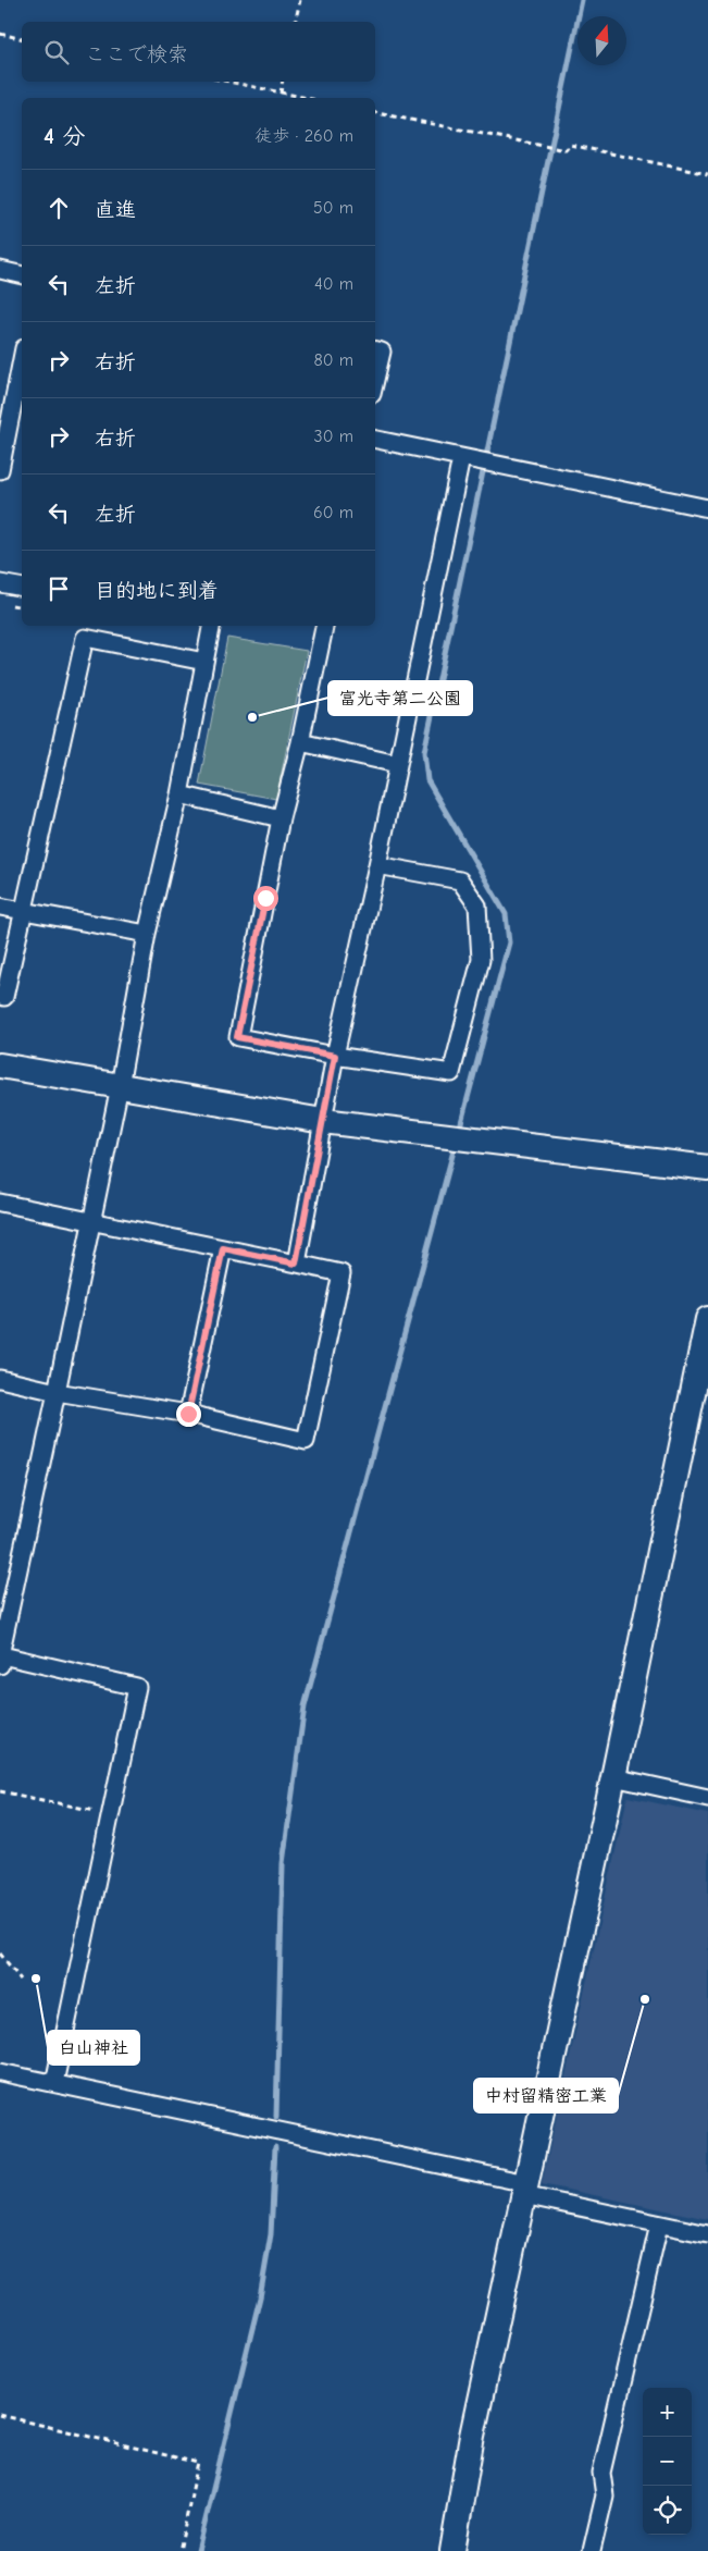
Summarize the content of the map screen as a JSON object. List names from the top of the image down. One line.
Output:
{"places":["富光寺第二公園","白山神社","中村留精密工業"],"north":"top","page":{"search":"ここで検索","heading":["4 分","徒歩 · 260 m"],"list":[["直進","50 m"],["左折","40 m"],["右折","80 m"],["右折","30 m"],["左折","60 m"],"目的地に到着"],"map_buttons":["+","−"]}}
